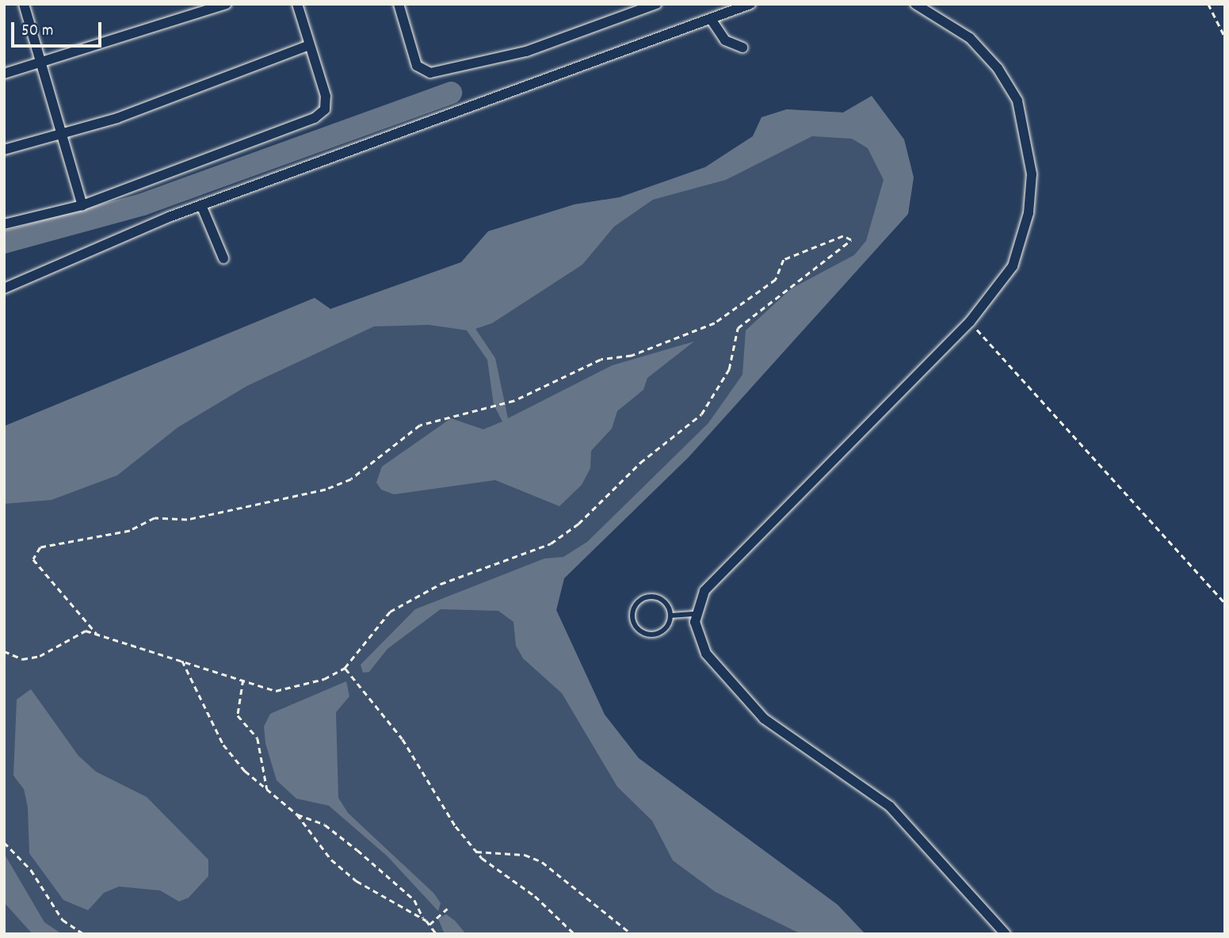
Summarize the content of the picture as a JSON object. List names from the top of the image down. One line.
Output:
{"scale_bar":"50 m"}
